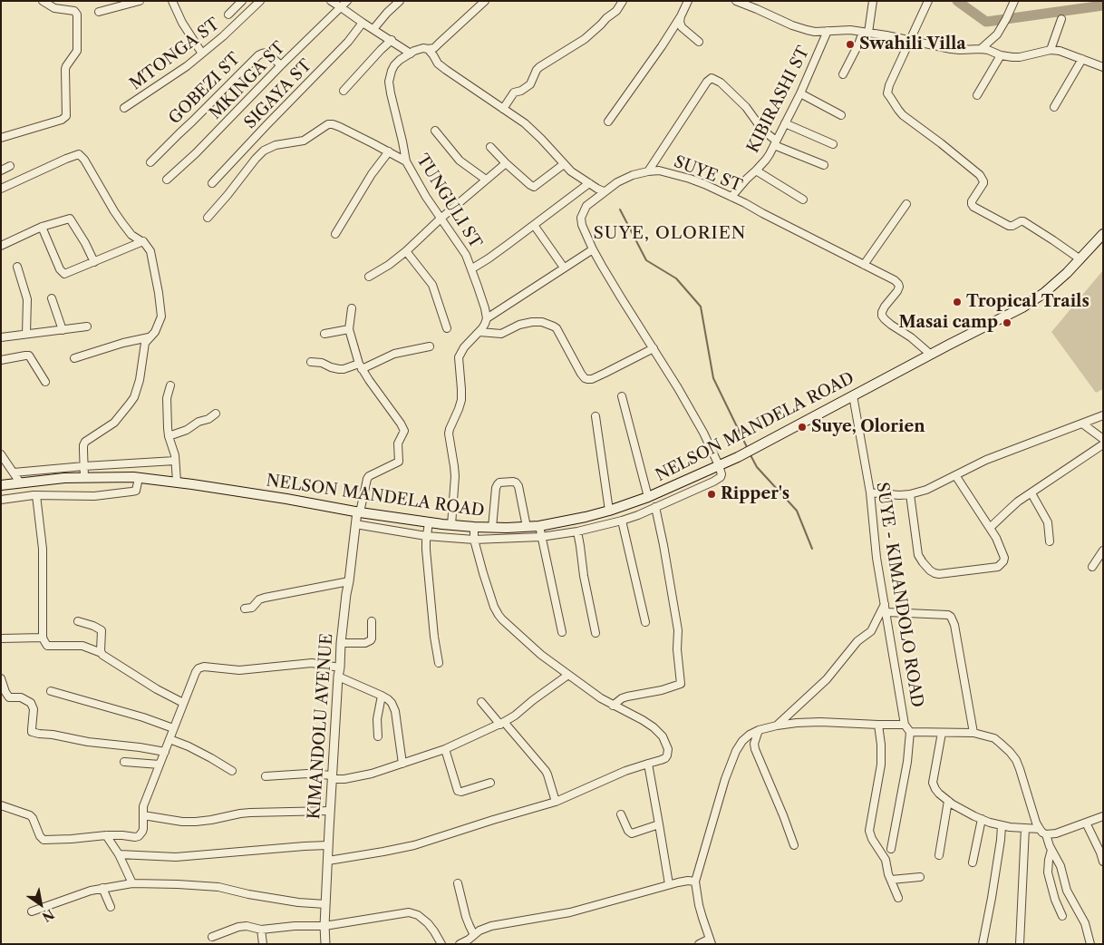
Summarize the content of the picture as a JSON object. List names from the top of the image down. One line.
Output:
{"streets":{"main road":["NELSON MANDELA ROAD"],"street":["MTONGA ST","MKINGA ST","GOBEZI ST","SIGAYA ST","KIBIRASHI ST","SUYE ST","TUNGULI ST","SUYE - KIMANDOLO ROAD","KIMANDOLU AVENUE"]},"crossings":[["MKINGA ST","GOBEZI ST"],["KIBIRASHI ST","SUYE ST"],["SUYE ST","NELSON MANDELA ROAD"],["NELSON MANDELA ROAD","SUYE - KIMANDOLO ROAD"],["NELSON MANDELA ROAD","KIMANDOLU AVENUE"]],"districts":["SUYE, OLORIEN"],"places":["Swahili Villa","Tropical Trails","Masai camp","Suye, Olorien","Ripper's"],"north":"bottom right"}
